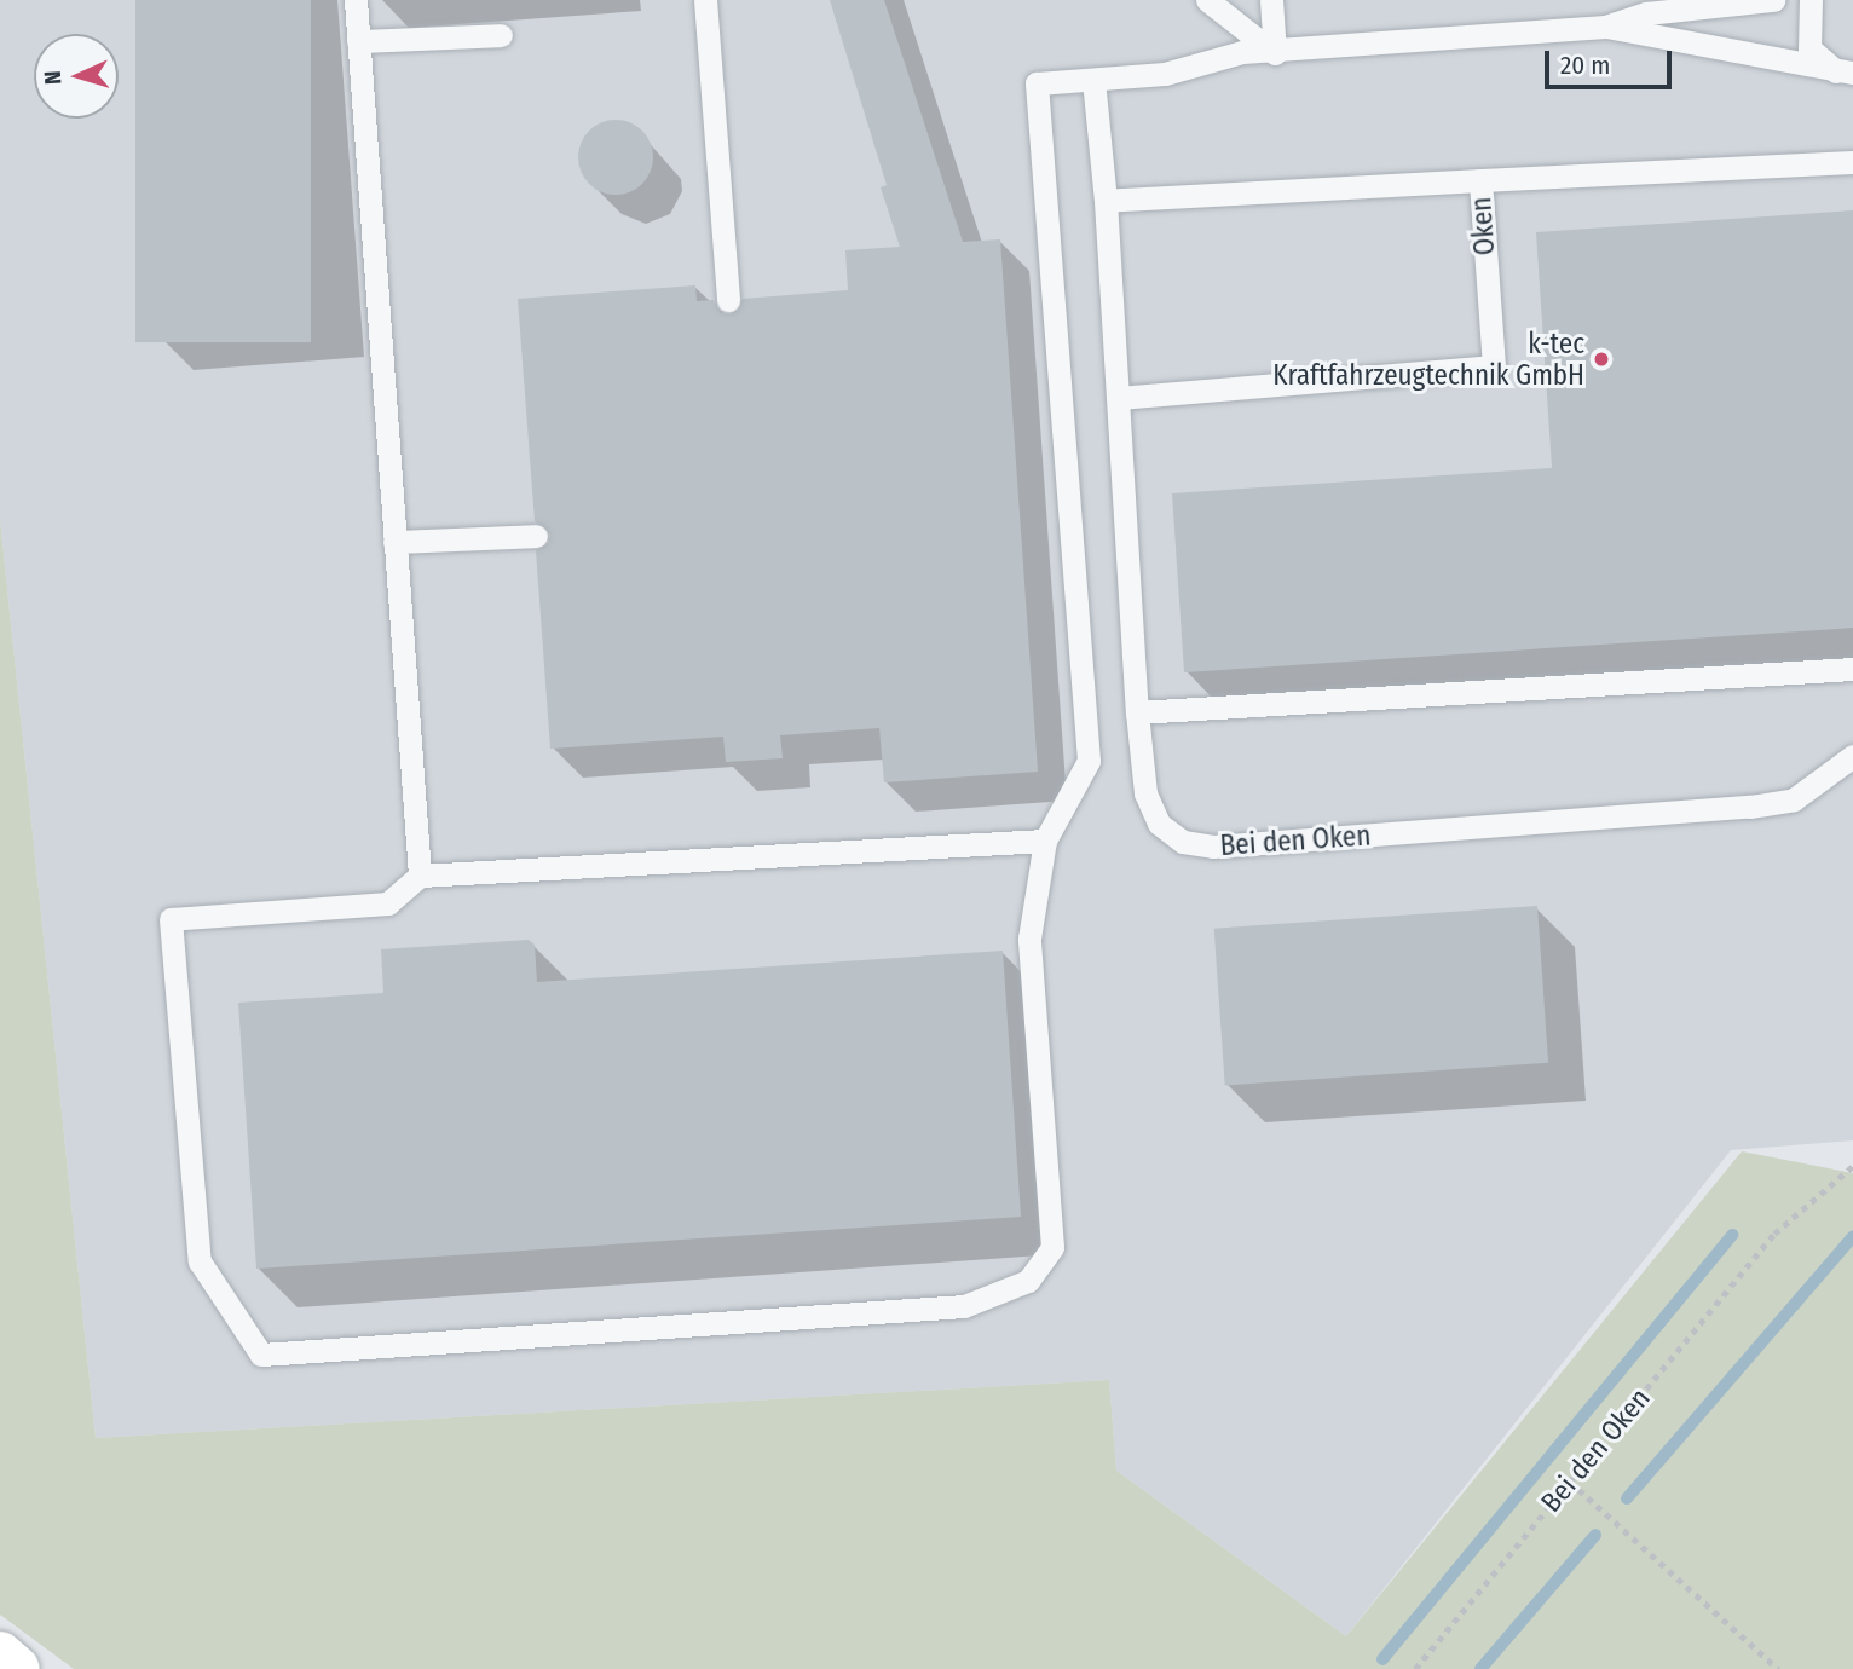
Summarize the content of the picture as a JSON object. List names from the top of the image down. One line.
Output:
{"streets":{"lane":["Oken","Bei den Oken"]},"crossings":[["Oken","Bei den Oken"]],"places":["k-tec Kraftfahrzeugtechnik GmbH"],"scale_bar":"20 m","north":"left"}
